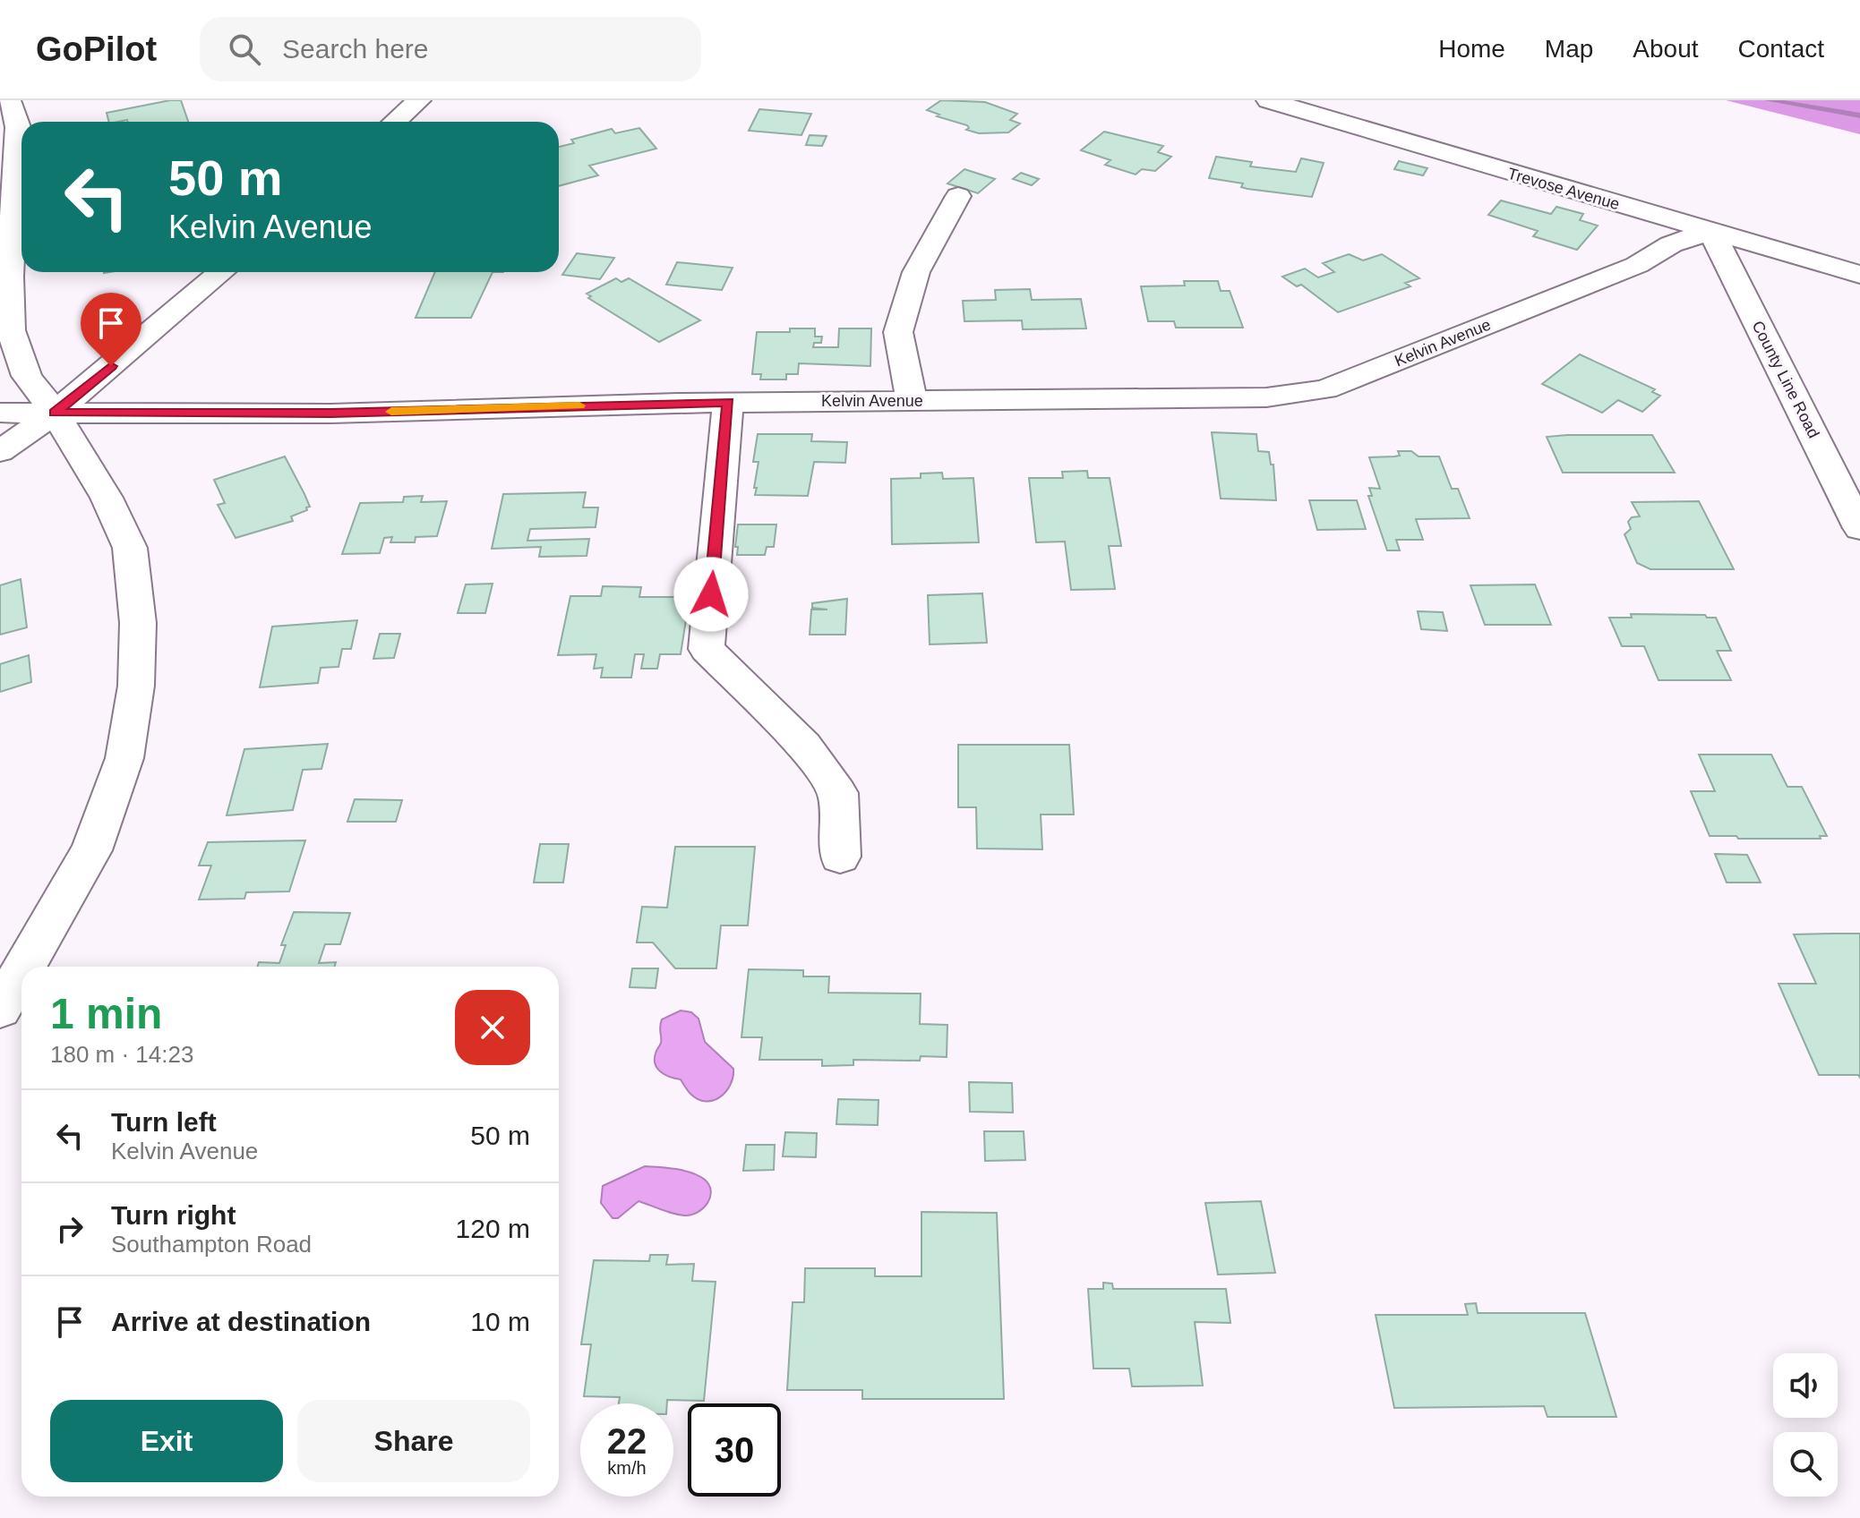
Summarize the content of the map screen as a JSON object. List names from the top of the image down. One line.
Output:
{"streets":{"street":["Trevose Avenue","Kelvin Avenue","County Line Road"]},"crossings":[["Trevose Avenue","Kelvin Avenue"],["Trevose Avenue","County Line Road"],["Kelvin Avenue","County Line Road"]],"page":{"header":"GoPilot","search":"Search here","nav":["Home","Map","About","Contact"],"turn":["50 m","Kelvin Avenue"],"heading":["1 min","180 m · 14:23"],"list":[{"name":"Turn left","note":"Kelvin Avenue","value":"50 m"},{"name":"Turn right","note":"Southampton Road","value":"120 m"},{"name":"Arrive at destination","value":"10 m"}],"buttons":["Exit","Share"],"speed":"22 km/h","limit":"30"}}
